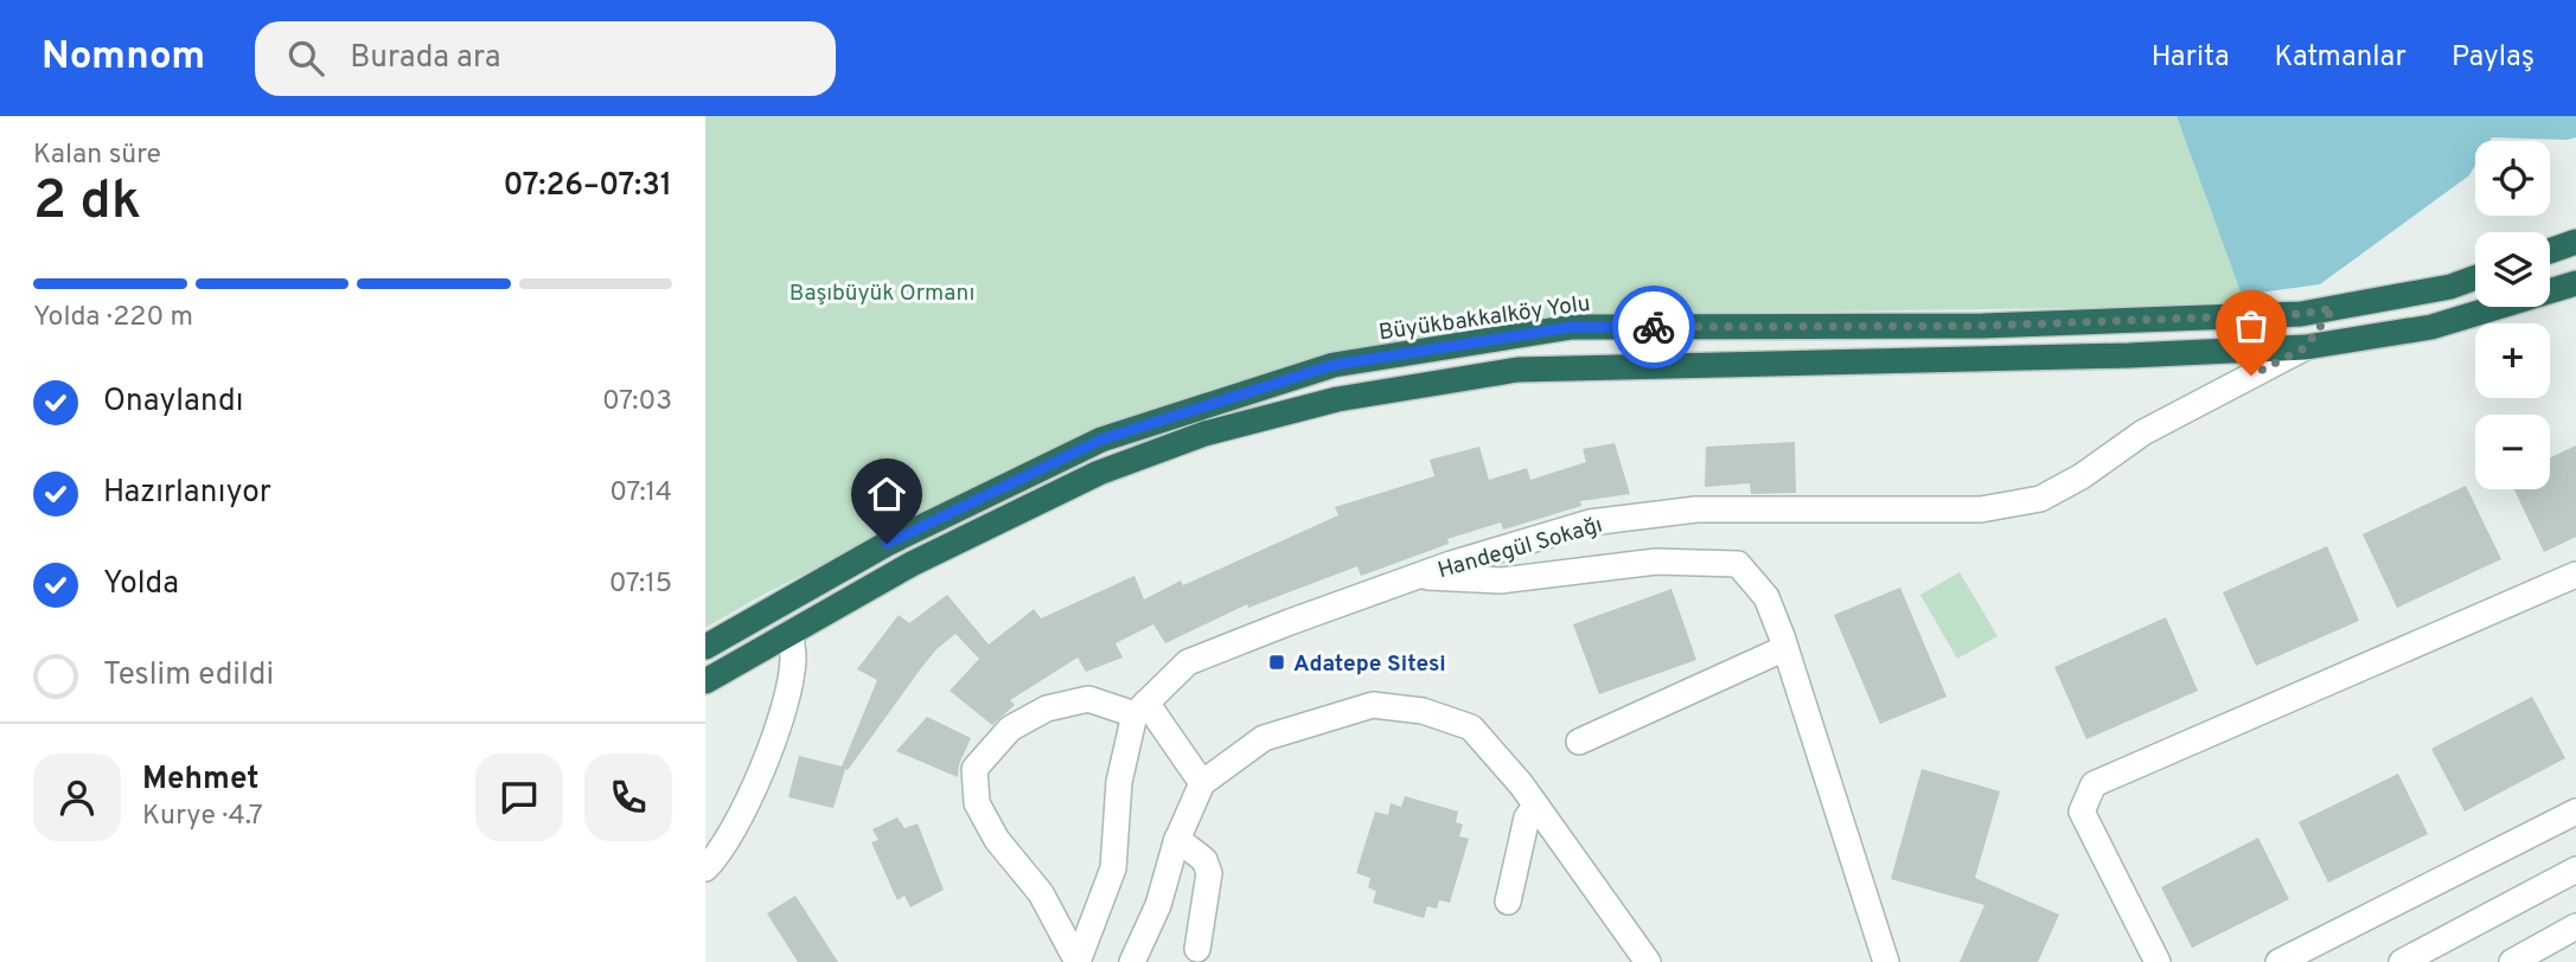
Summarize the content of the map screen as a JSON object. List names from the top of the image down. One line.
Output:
{"streets":{"highway":["Büyükbakkalköy Yolu"],"street":["Handegül Sokağı"]},"parks":["Başıbüyük Ormanı"],"places":{"transit":["Adatepe Sitesi"]},"page":{"header":"Nomnom","search":"Burada ara","nav":["Harita","Katmanlar","Paylaş"],"heading":["2 dk","Kalan süre","07:26–07:31"],"panel":["Mehmet","Kurye · 4.7"],"map_buttons":["+","−"],"bar":"Yolda · 220 m","list":[["Onaylandı","07:03"],["Hazırlanıyor","07:14"],["Yolda","07:15"],"Teslim edildi"]}}
